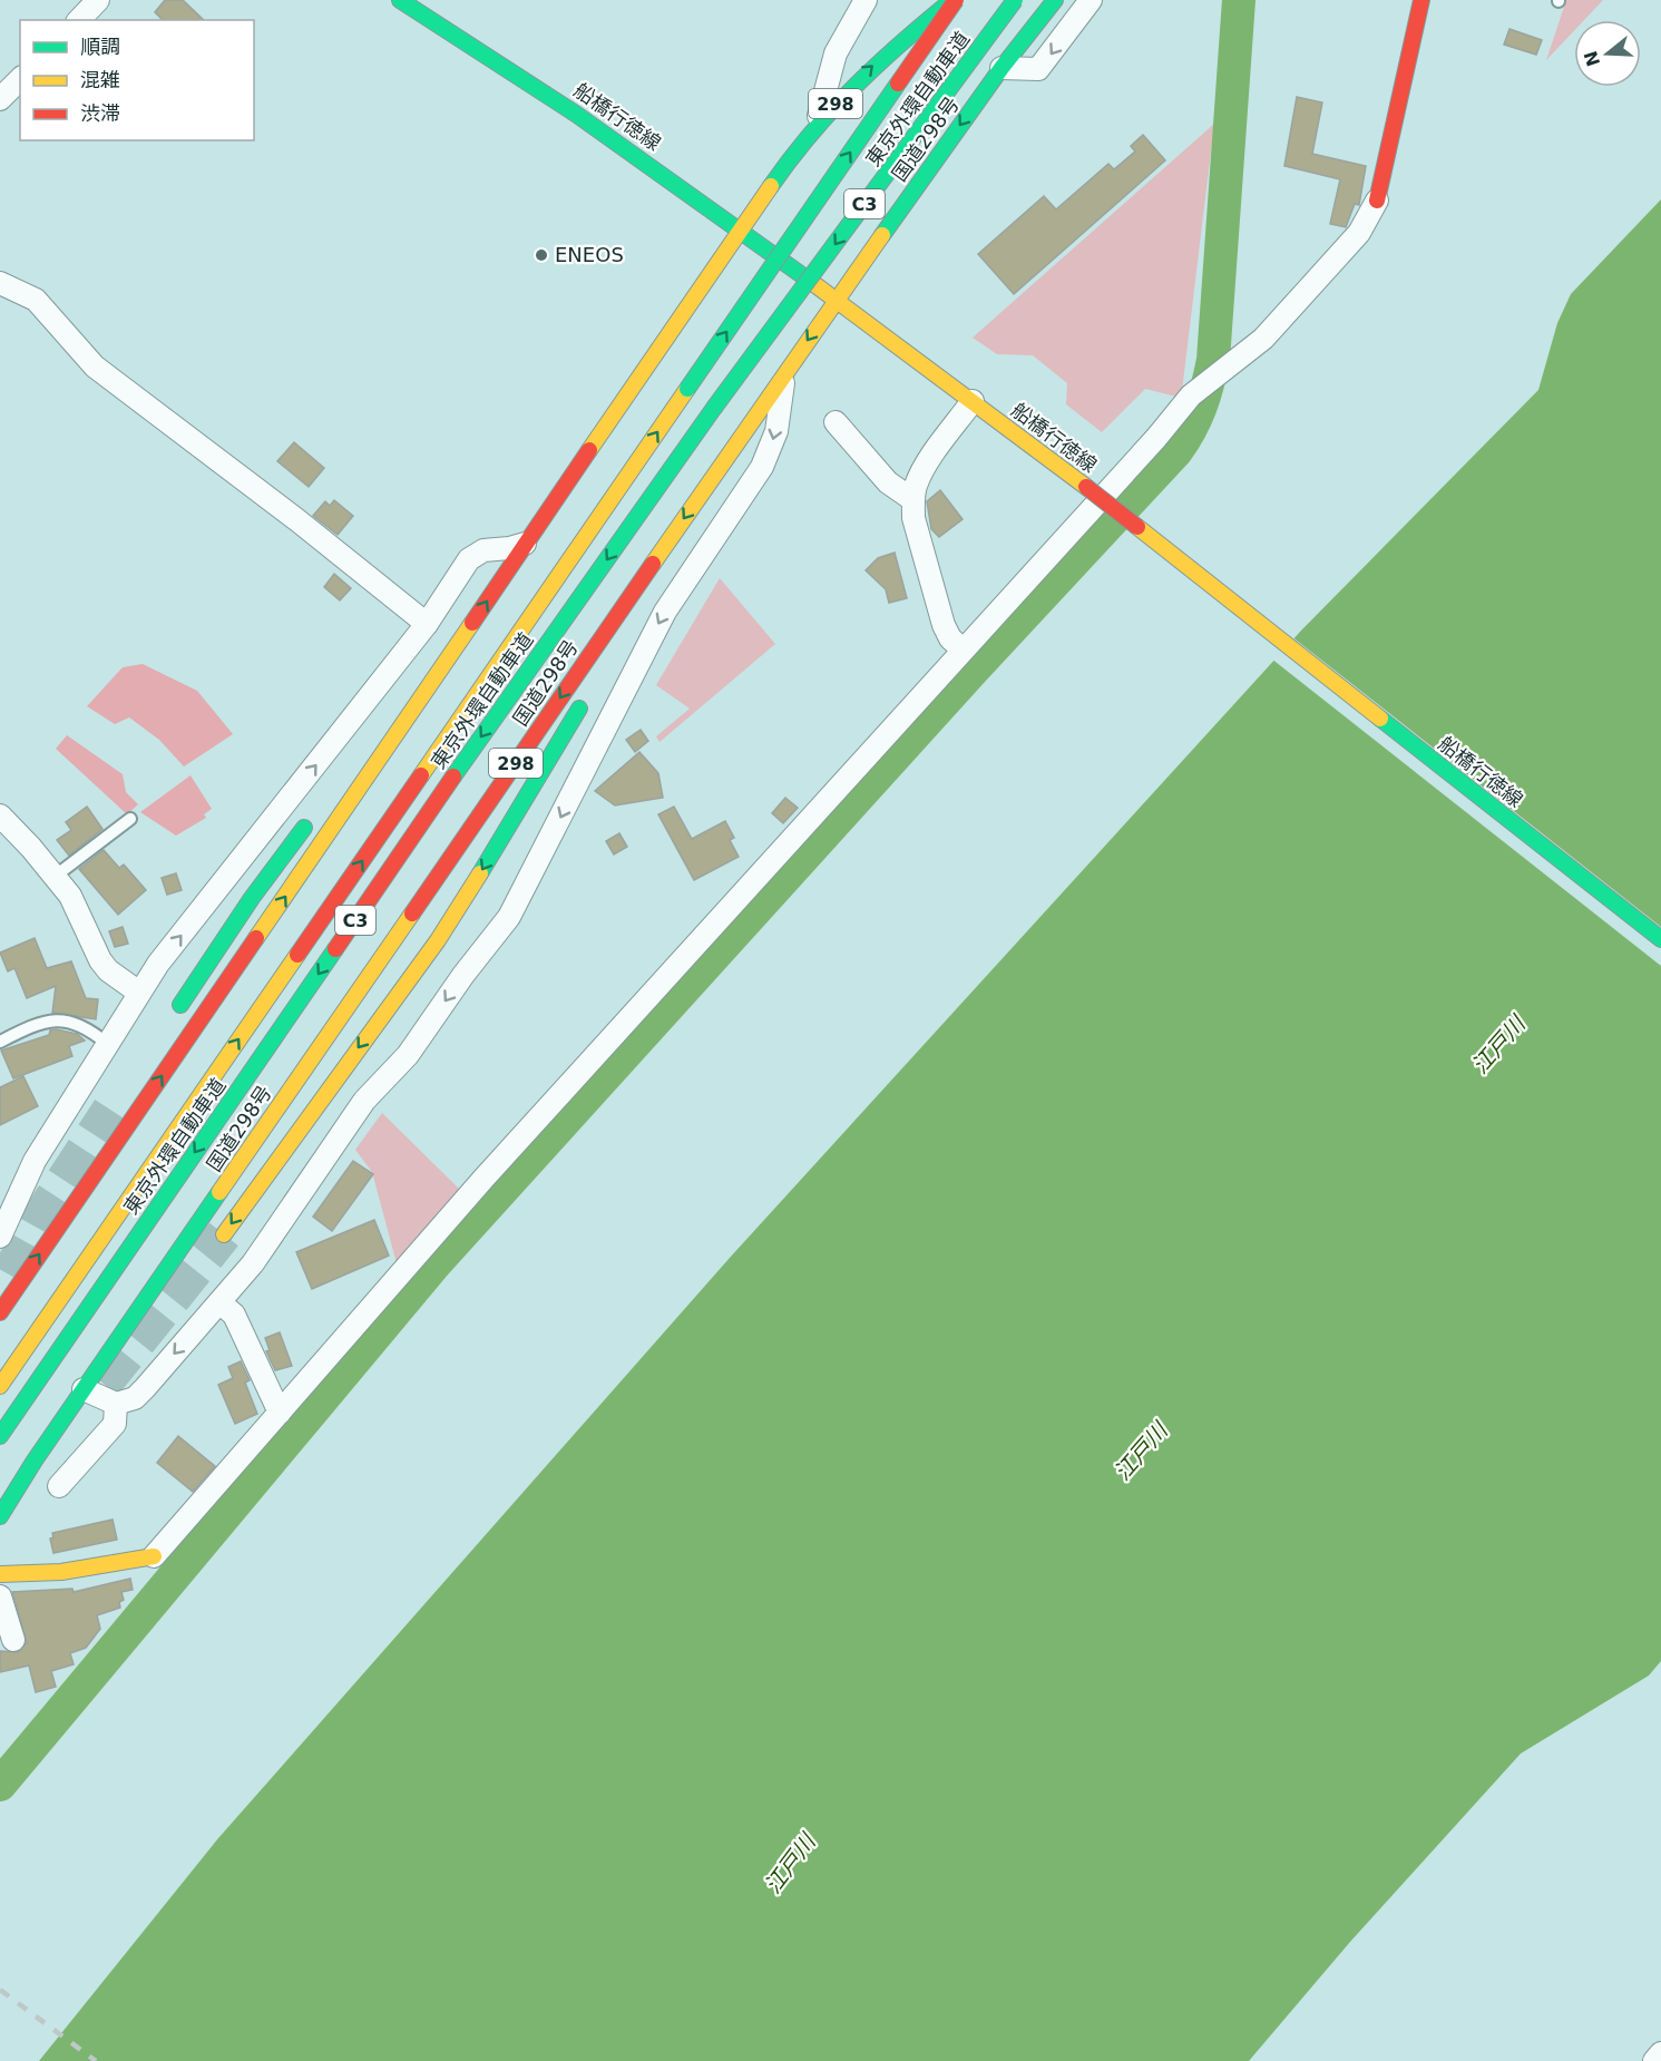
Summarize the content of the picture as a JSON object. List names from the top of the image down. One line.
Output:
{"streets":{"main road":["東京外環自動車道","298","船橋行徳線","国道298号","C3"]},"crossings":[["東京外環自動車道","298"],["298","船橋行徳線"],["船橋行徳線","国道298号"]],"water":["江戸川"],"places":["ENEOS"],"legend":["順調","混雑","渋滞"],"north":"left"}
